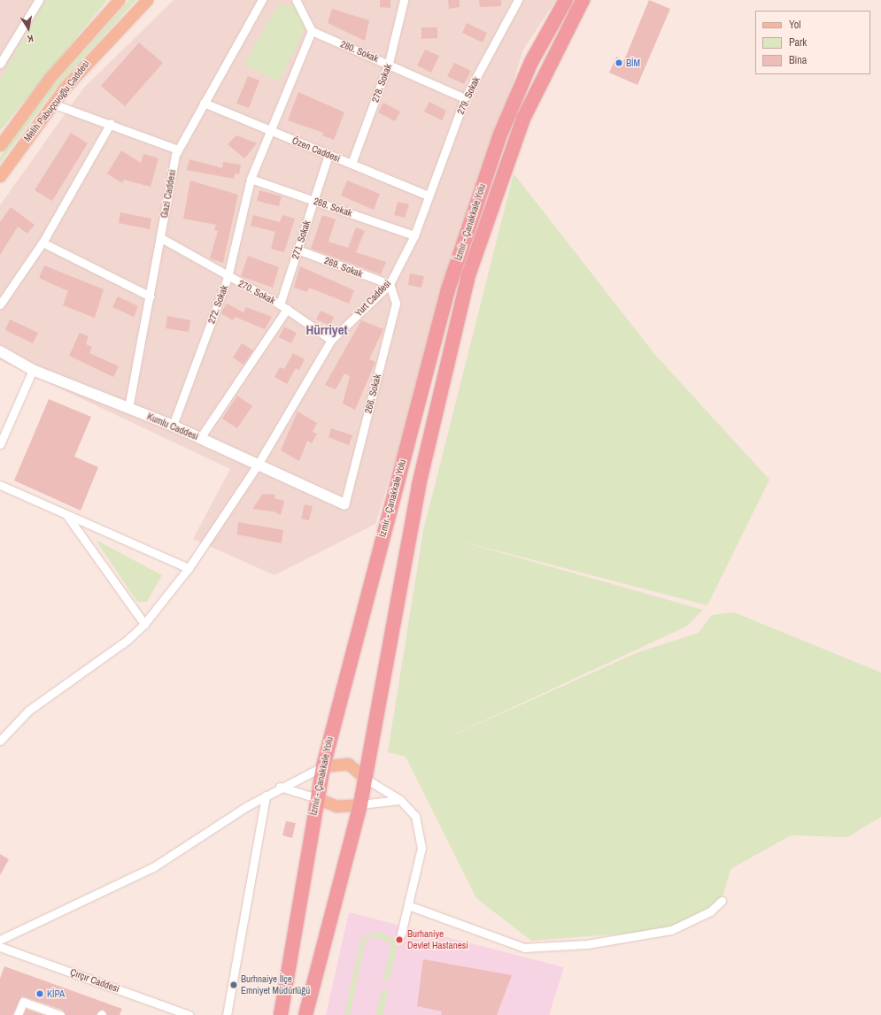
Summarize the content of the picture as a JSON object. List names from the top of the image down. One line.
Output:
{"streets":{"highway":["İzmir - Çanakkale Yolu"],"main road":["Melih Pabuçcuoğlu Caddesi"],"street":["280. Sokak","278. Sokak","279. Sokak","Özen Caddesi","Gazi Caddesi","268. Sokak","271. Sokak","269. Sokak","270. Sokak","Yurt Caddesi","272. Sokak","266. Sokak","Kumlu Caddesi","Çırçır Caddesi"]},"crossings":[["280. Sokak","278. Sokak"],["280. Sokak","279. Sokak"],["280. Sokak","272. Sokak"],["278. Sokak","Özen Caddesi"],["279. Sokak","Özen Caddesi"],["279. Sokak","Yurt Caddesi"],["Özen Caddesi","Gazi Caddesi"],["Özen Caddesi","271. Sokak"],["Özen Caddesi","Yurt Caddesi"],["Özen Caddesi","272. Sokak"],["Gazi Caddesi","270. Sokak"],["Gazi Caddesi","Kumlu Caddesi"],["268. Sokak","271. Sokak"],["268. Sokak","Yurt Caddesi"],["268. Sokak","272. Sokak"],["271. Sokak","269. Sokak"],["271. Sokak","270. Sokak"],["269. Sokak","Yurt Caddesi"],["269. Sokak","266. Sokak"],["270. Sokak","Yurt Caddesi"],["270. Sokak","272. Sokak"],["Yurt Caddesi","266. Sokak"],["Yurt Caddesi","Kumlu Caddesi"],["272. Sokak","Kumlu Caddesi"],["266. Sokak","Kumlu Caddesi"]],"districts":["Hürriyet"],"places":["BİM","Burhaniye Devlet Hastanesi","Burhnaiye İlçe Emniyet Müdürlüğü","KİPA"],"legend":["Yol","Park","Bina"],"north":"bottom"}
